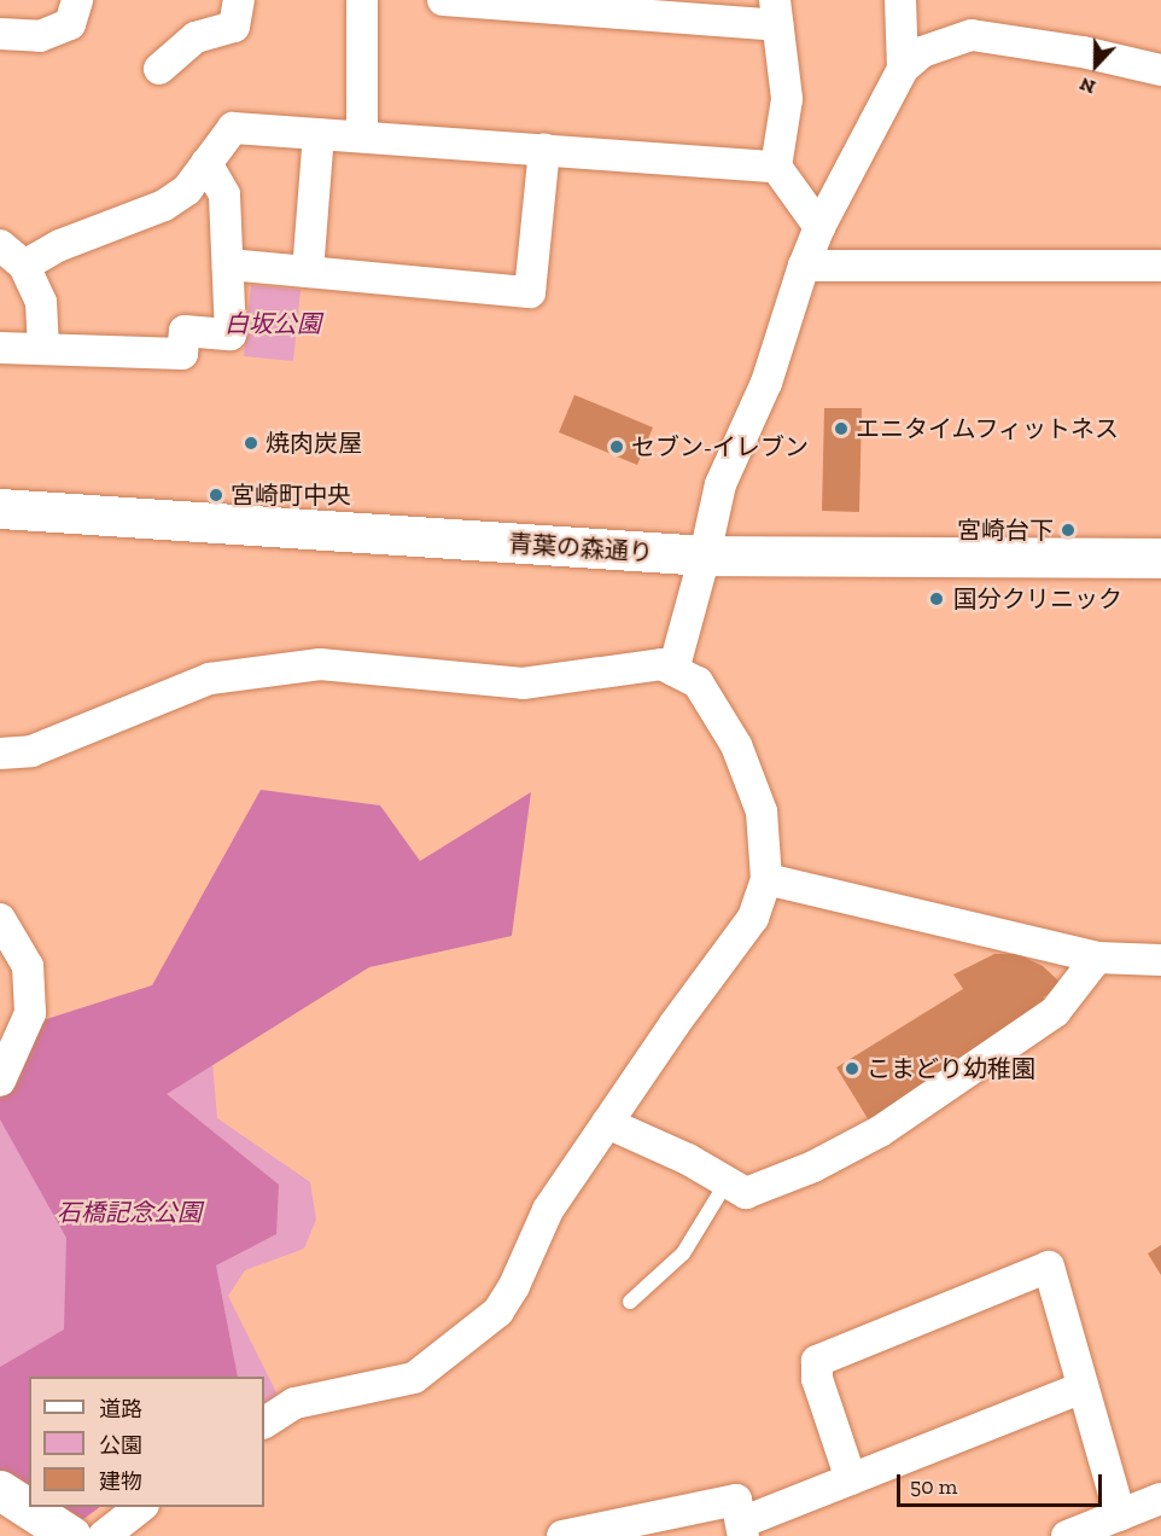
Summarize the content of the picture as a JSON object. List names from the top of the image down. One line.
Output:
{"streets":{"street":["青葉の森通り"]},"parks":["白坂公園","石橋記念公園"],"places":["エニタイムフィットネス","焼肉炭屋","セブン-イレブン","宮崎町中央","宮崎台下","国分クリニック","こまどり幼稚園"],"legend":["道路","公園","建物"],"scale_bar":"50 m","north":"bottom"}
